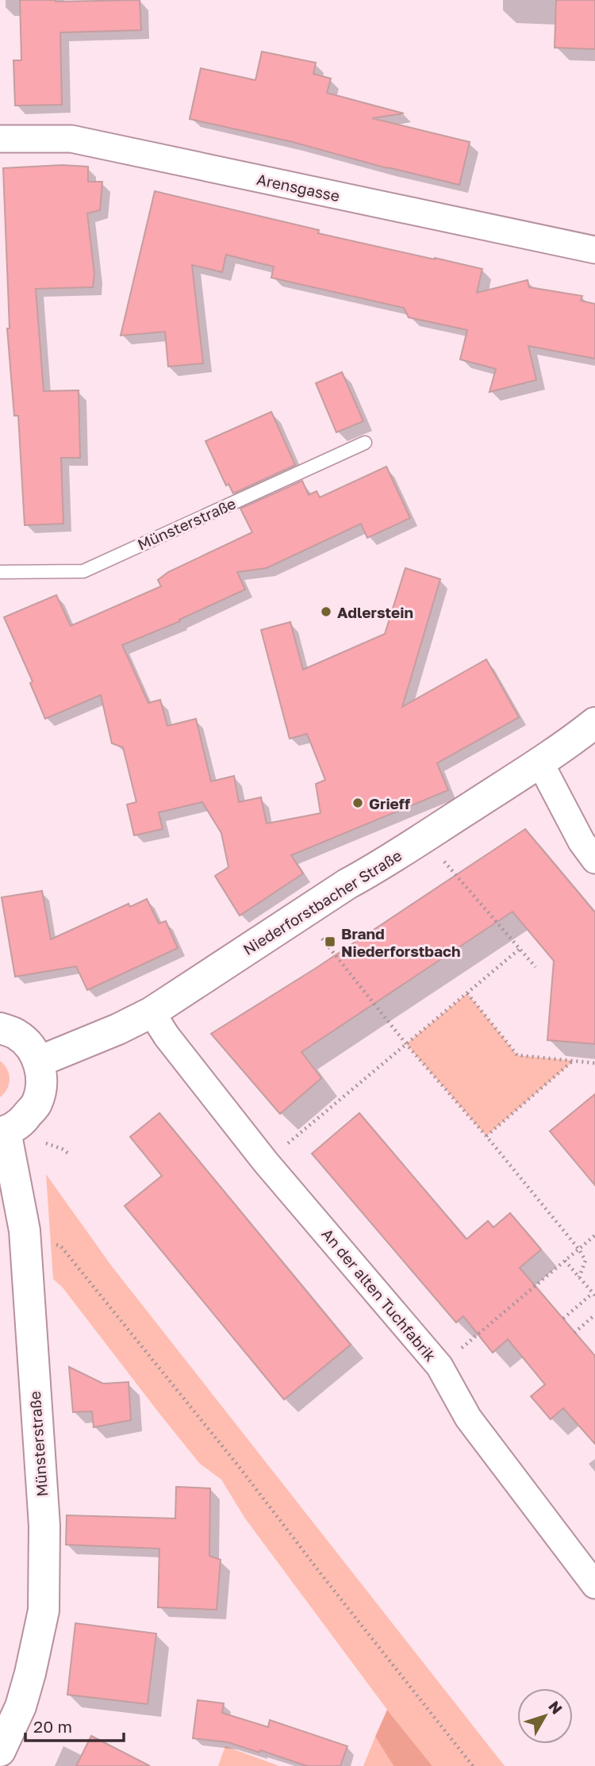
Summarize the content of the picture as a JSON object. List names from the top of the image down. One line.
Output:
{"streets":{"street":["Arensgasse","Münsterstraße","Niederforstbacher Straße","An der alten Tuchfabrik"]},"crossings":[["Münsterstraße","Niederforstbacher Straße"],["Niederforstbacher Straße","An der alten Tuchfabrik"]],"places":{"other":["Adlerstein","Grieff"],"transit":["Brand Niederforstbach"]},"scale_bar":"20 m","north":"top right"}
